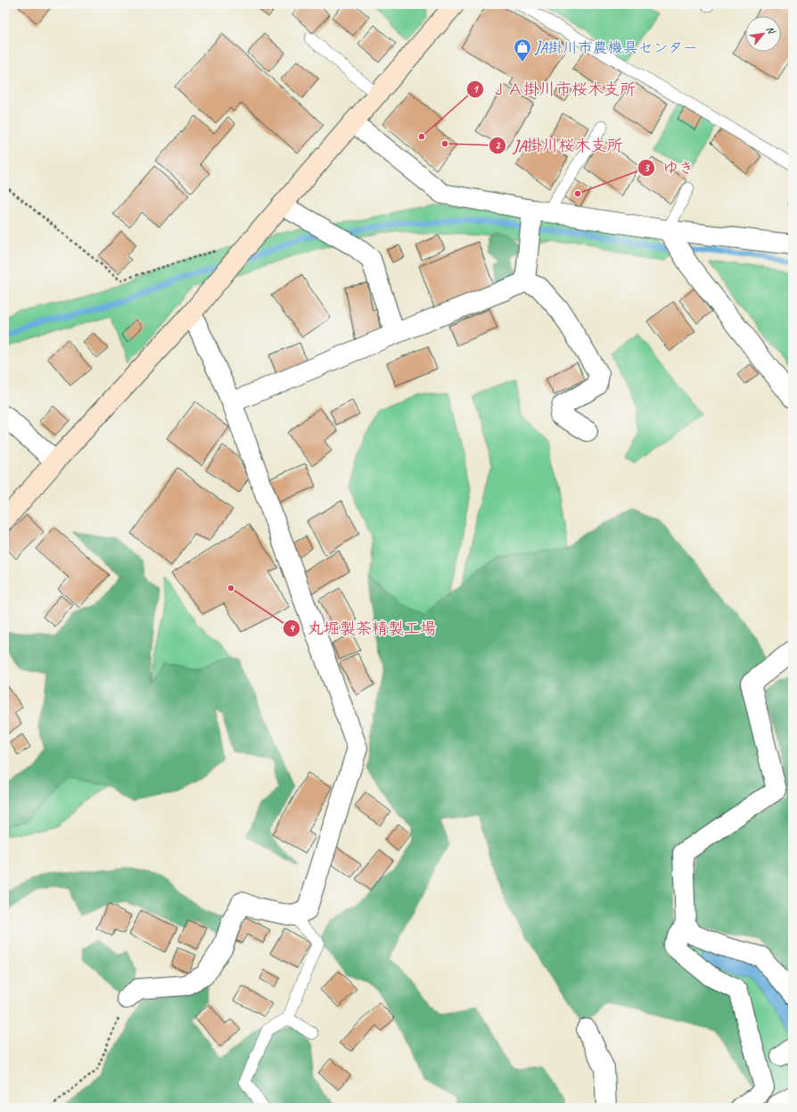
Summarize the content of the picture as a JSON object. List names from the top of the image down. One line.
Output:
{"places":{"shop":["JA掛川市農機具センター"],"other":["ＪＡ掛川市桜木支所","JA掛川桜木支所","ゆき","丸堀製茶精製工場"]},"north":"top right"}
